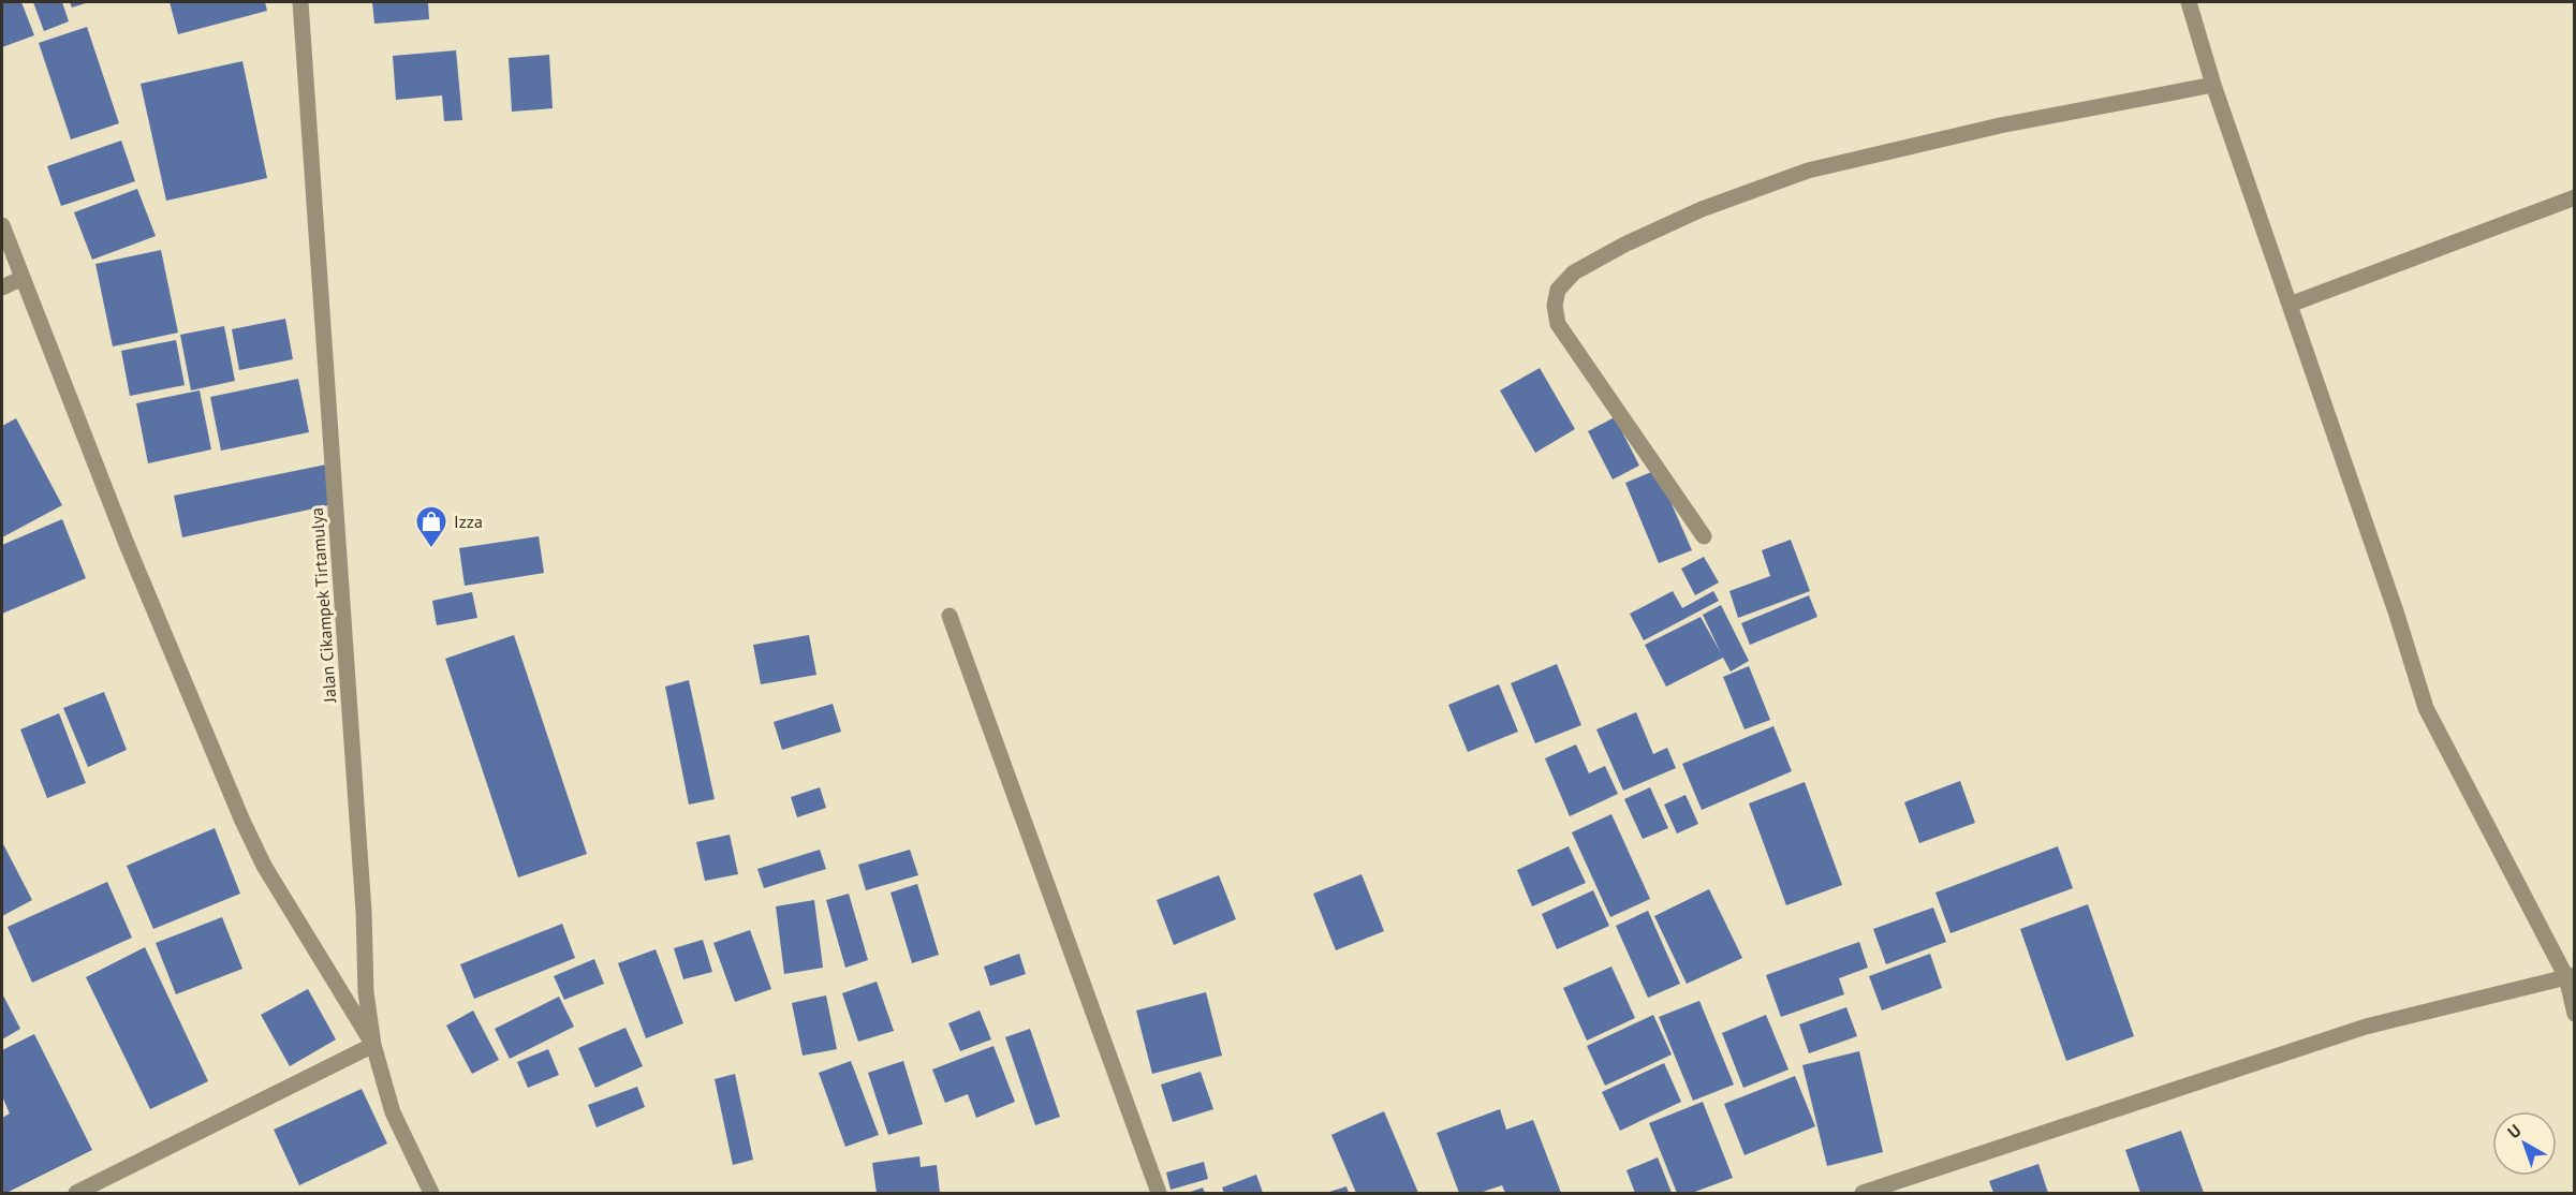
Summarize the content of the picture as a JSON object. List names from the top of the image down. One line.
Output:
{"streets":{"street":["Jalan Cikampek Tirtamulya"]},"places":{"shop":["Izza"]},"north":"top left"}
